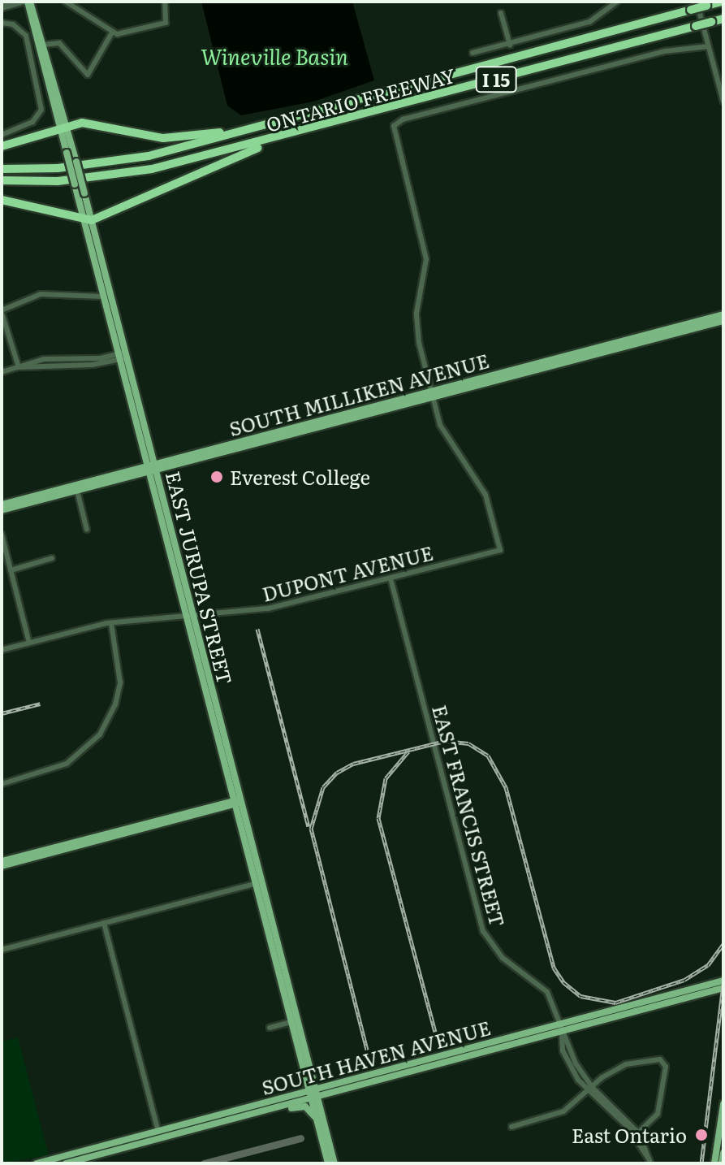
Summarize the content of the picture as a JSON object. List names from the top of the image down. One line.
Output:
{"streets":{"highway":["I 15","ONTARIO FREEWAY"],"main road":["SOUTH MILLIKEN AVENUE","EAST JURUPA STREET","SOUTH HAVEN AVENUE"],"street":["DUPONT AVENUE","EAST FRANCIS STREET"]},"crossings":[["SOUTH MILLIKEN AVENUE","DUPONT AVENUE"],["SOUTH MILLIKEN AVENUE","EAST JURUPA STREET"],["DUPONT AVENUE","EAST JURUPA STREET"],["DUPONT AVENUE","EAST FRANCIS STREET"],["EAST JURUPA STREET","SOUTH HAVEN AVENUE"],["EAST FRANCIS STREET","SOUTH HAVEN AVENUE"]],"water":["Wineville Basin"],"places":["Everest College","East Ontario"]}
